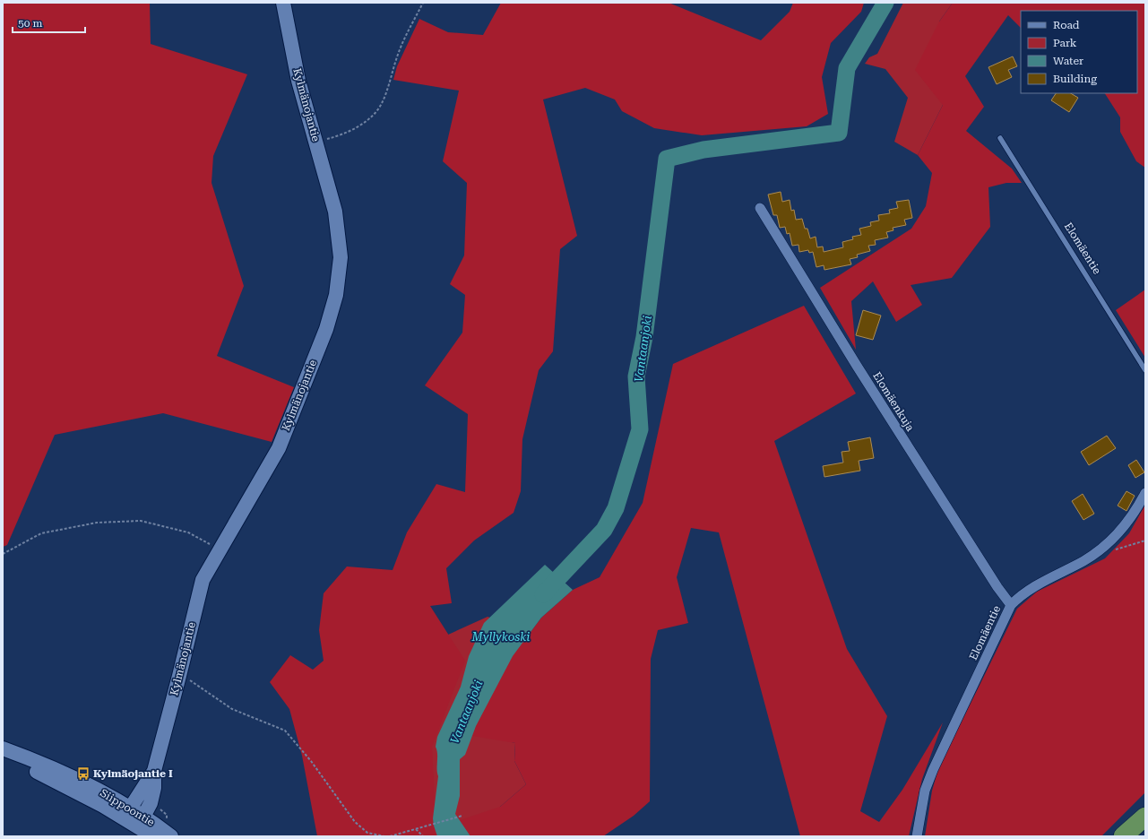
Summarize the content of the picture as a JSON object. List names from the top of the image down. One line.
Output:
{"streets":{"street":["Kylmänojantie","Elomäentie","Elomäenkuja","Siippoontie"]},"crossings":[["Kylmänojantie","Siippoontie"],["Elomäentie","Elomäenkuja"]],"water":["Vantaanjoki","Myllykoski"],"places":{"bus stop":["Kylmäojantie I"]},"legend":["Road","Park","Water","Building"],"scale_bar":"50 m"}
